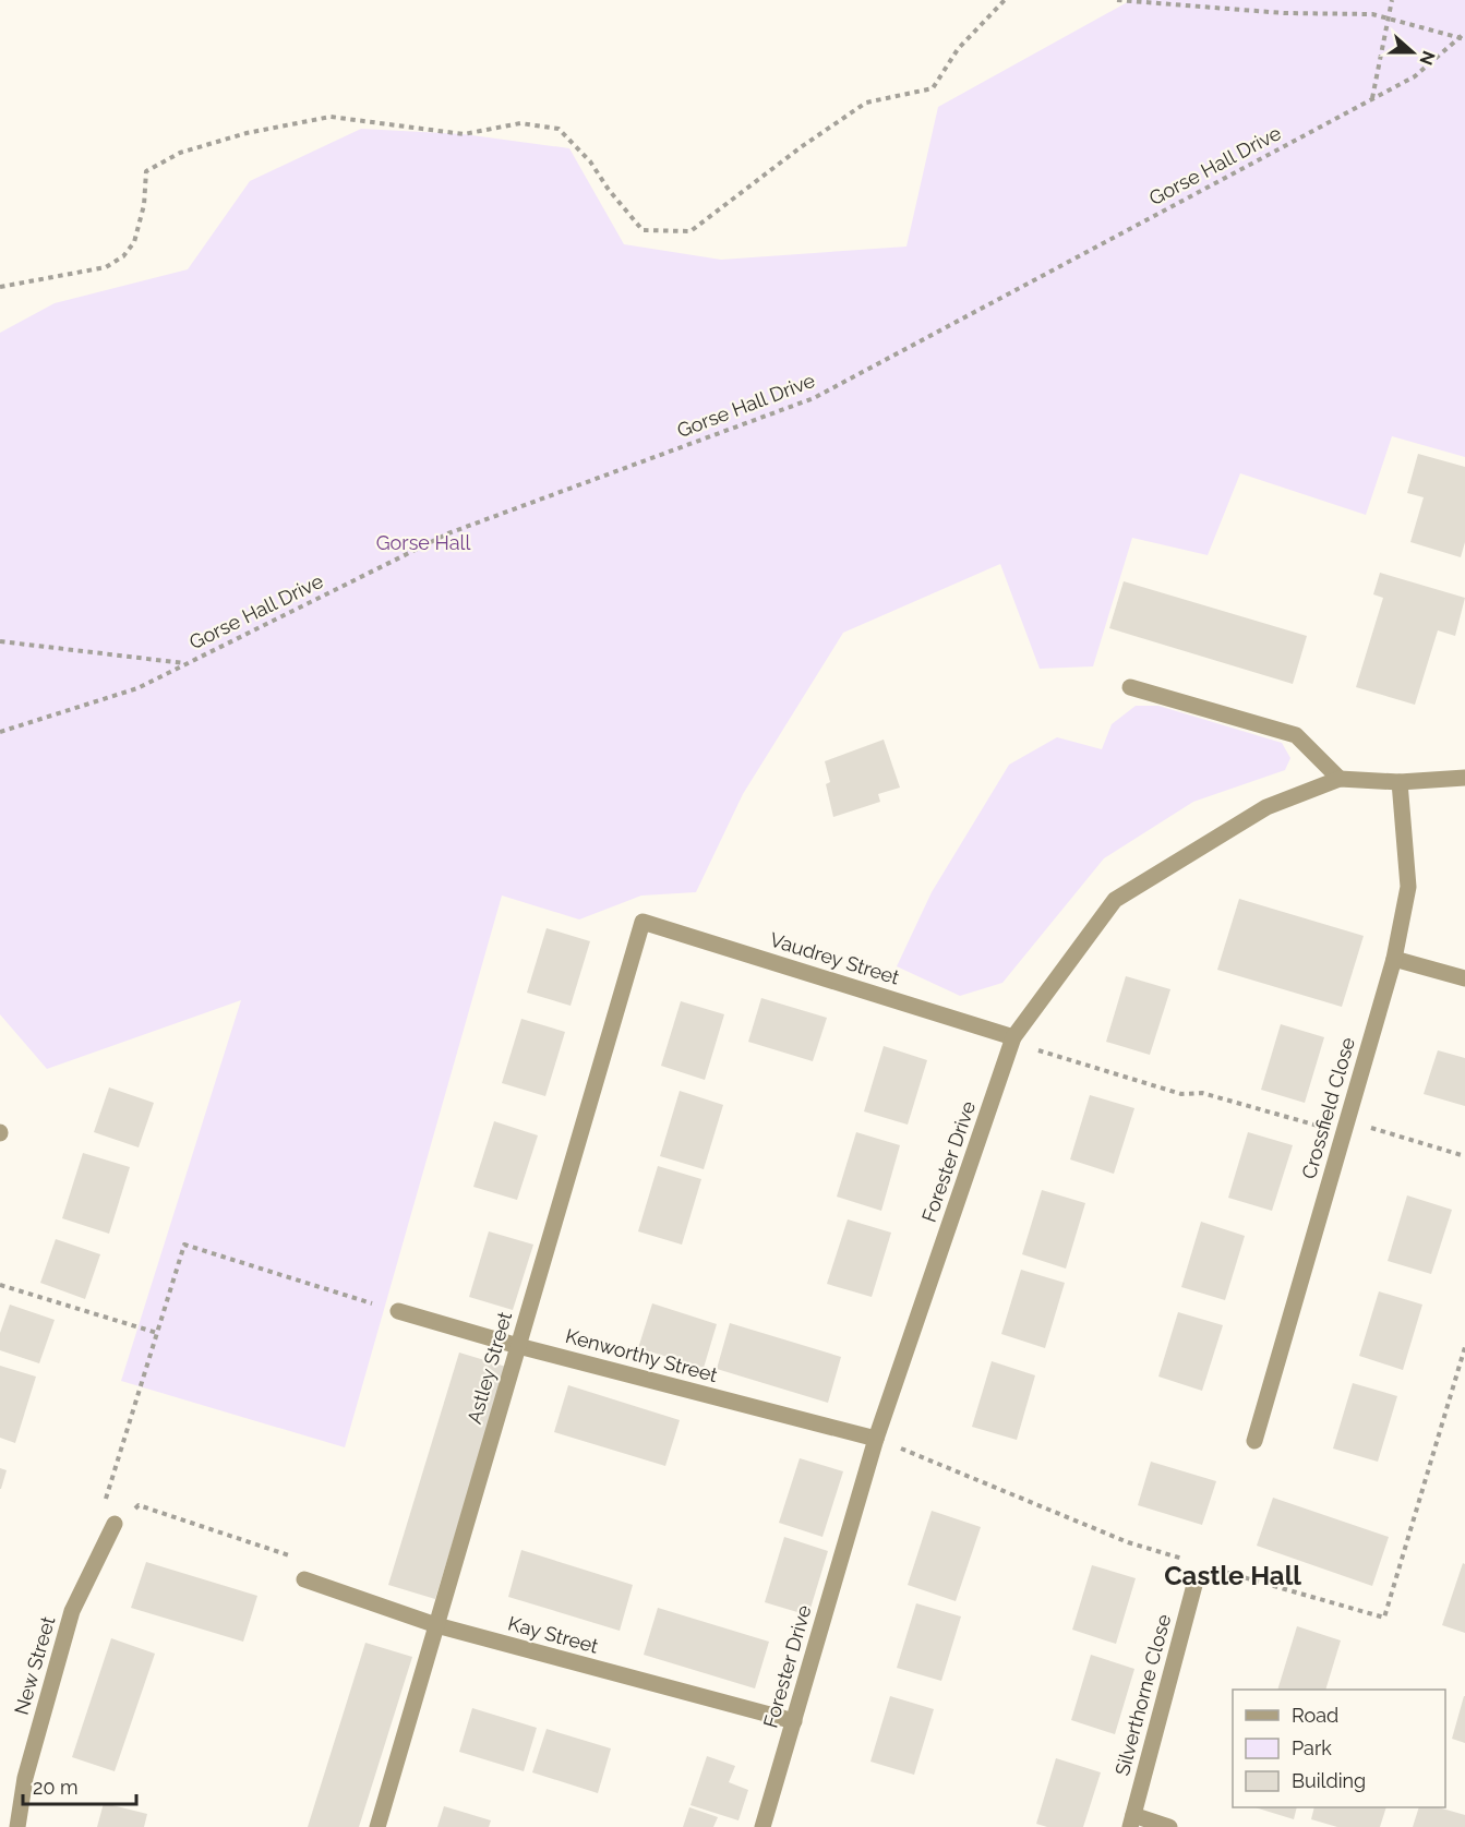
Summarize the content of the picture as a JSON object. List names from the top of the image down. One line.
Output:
{"streets":{"street":["Vaudrey Street","Crossfield Close","Forester Drive","Kenworthy Street","Astley Street","Kay Street","New Street","Silverthorne Close"],"path":["Gorse Hall Drive"]},"crossings":[["Vaudrey Street","Forester Drive"],["Vaudrey Street","Astley Street"],["Crossfield Close","Forester Drive"],["Forester Drive","Kenworthy Street"],["Forester Drive","Kay Street"],["Kenworthy Street","Astley Street"],["Astley Street","Kay Street"]],"districts":["Castle Hall"],"parks":["Gorse Hall"],"legend":["Road","Park","Building"],"scale_bar":"20 m","north":"right"}
